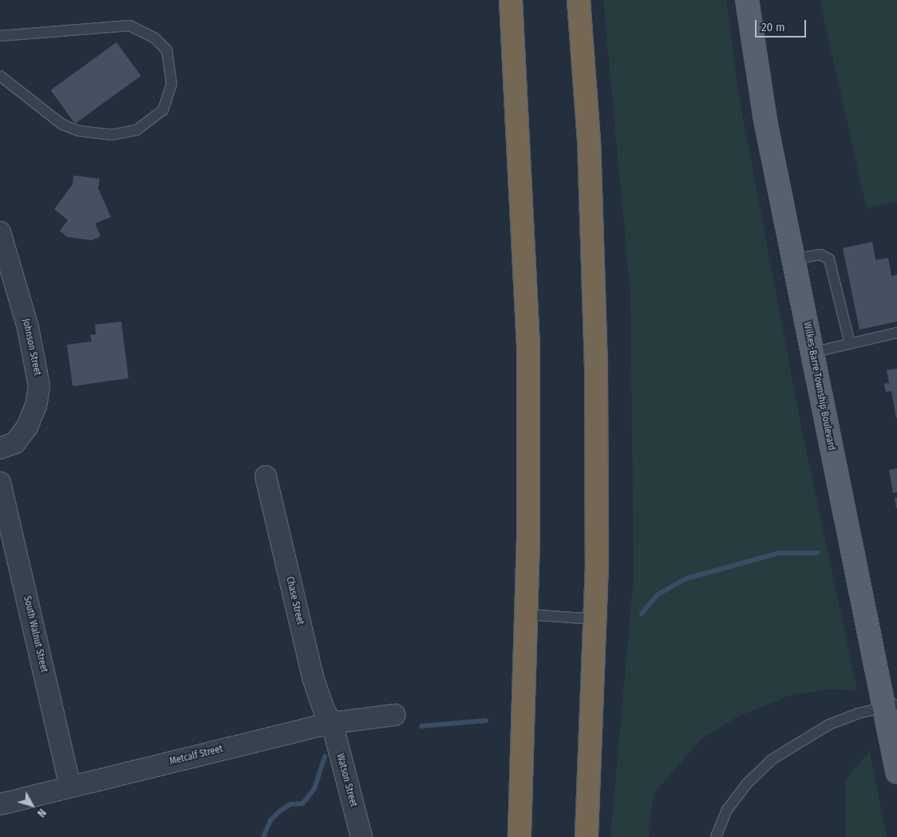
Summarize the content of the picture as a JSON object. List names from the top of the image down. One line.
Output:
{"streets":{"main road":["Wilkes-Barre Township Boulevard"],"street":["Johnson Street","Chase Street","South Walnut Street","Metcalf Street","Watson Street"]},"crossings":[["Chase Street","Metcalf Street"],["Chase Street","Watson Street"],["South Walnut Street","Metcalf Street"],["Metcalf Street","Watson Street"]],"scale_bar":"20 m","north":"bottom right"}
